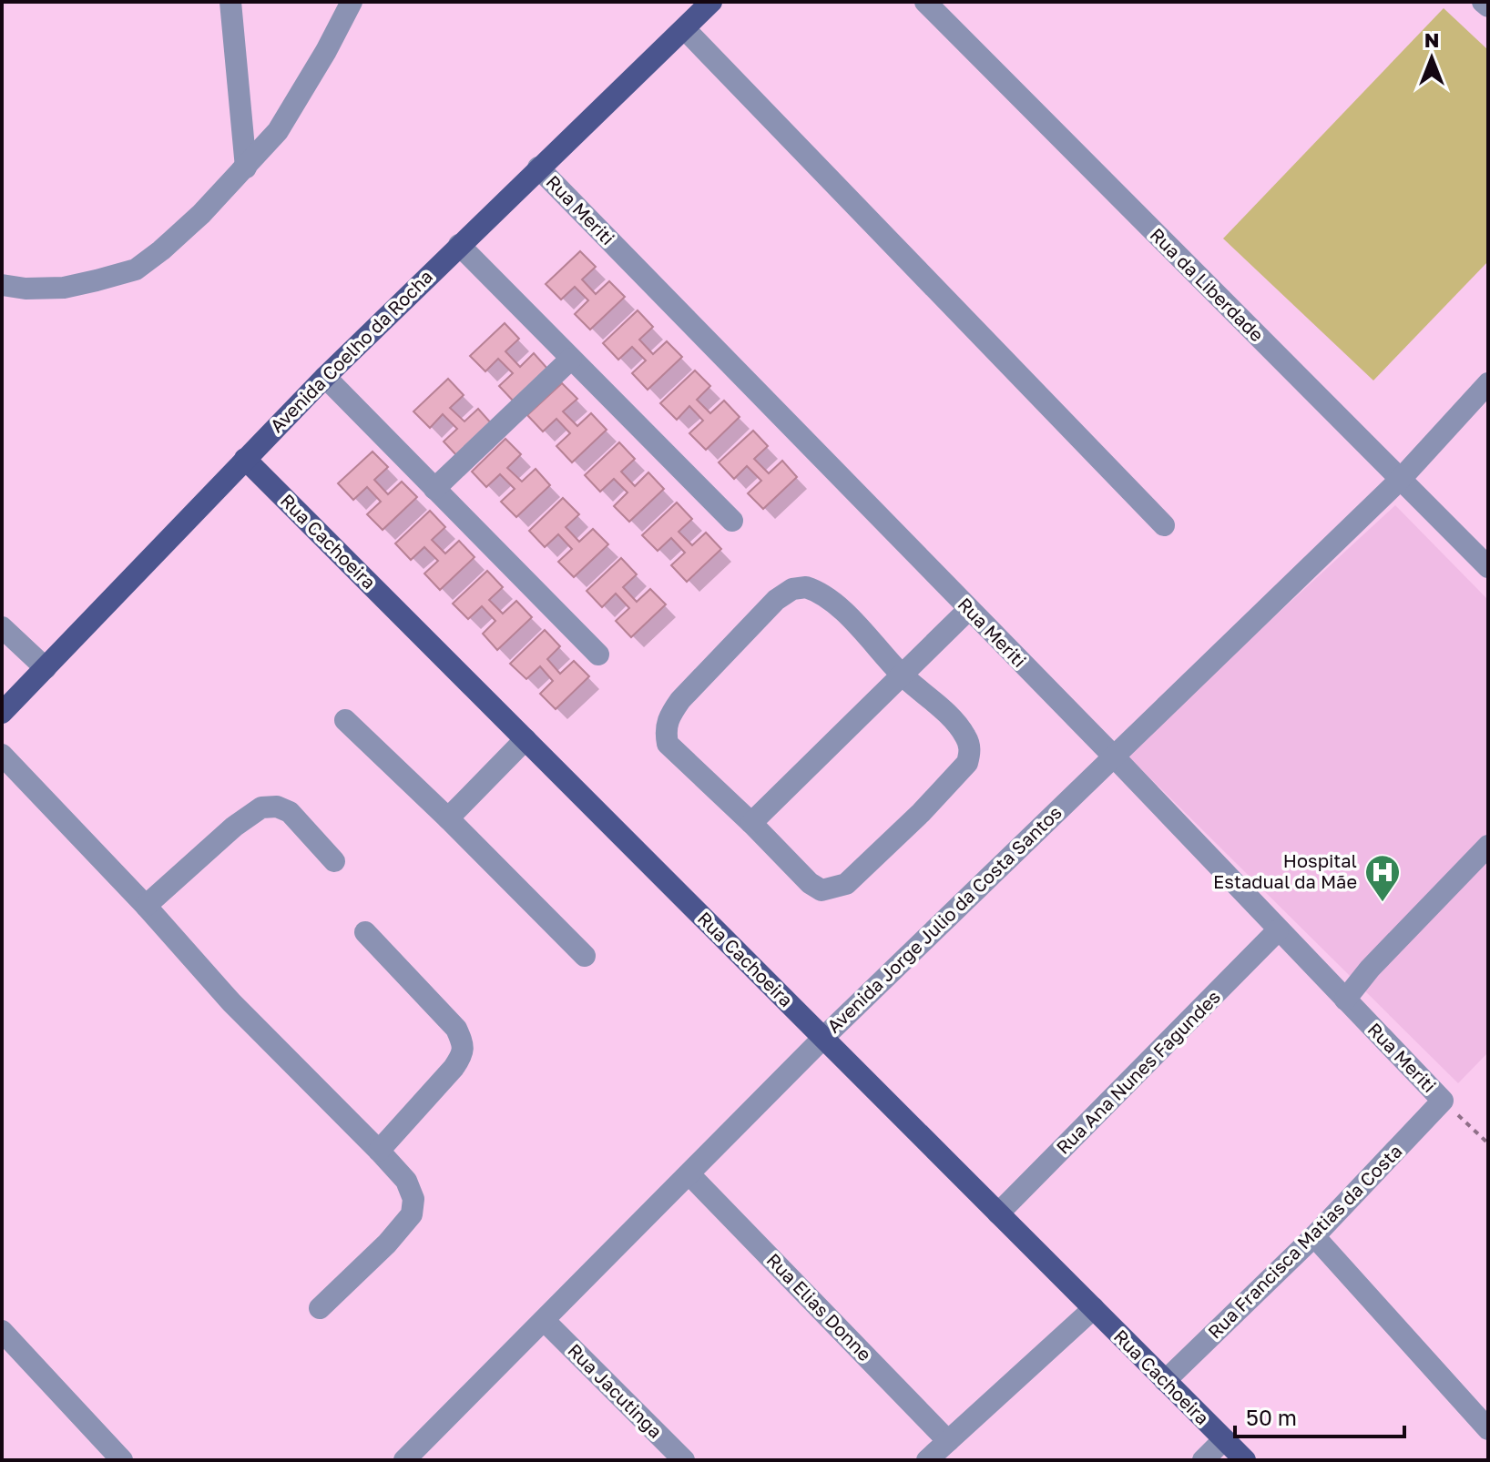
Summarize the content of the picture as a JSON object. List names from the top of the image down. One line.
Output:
{"streets":{"main road":["Avenida Coelho da Rocha","Rua Cachoeira"],"street":["Rua Meriti","Rua da Liberdade","Avenida Jorge Julio da Costa Santos","Rua Ana Nunes Fagundes","Rua Francisca Matias da Costa","Rua Elias Donne","Rua Jacutinga"]},"crossings":[["Rua Meriti","Avenida Coelho da Rocha"],["Rua Meriti","Avenida Jorge Julio da Costa Santos"],["Rua Meriti","Rua Ana Nunes Fagundes"],["Rua Meriti","Rua Francisca Matias da Costa"],["Rua da Liberdade","Avenida Jorge Julio da Costa Santos"],["Avenida Coelho da Rocha","Rua Cachoeira"],["Rua Cachoeira","Avenida Jorge Julio da Costa Santos"],["Rua Cachoeira","Rua Ana Nunes Fagundes"],["Rua Cachoeira","Rua Francisca Matias da Costa"],["Avenida Jorge Julio da Costa Santos","Rua Elias Donne"],["Avenida Jorge Julio da Costa Santos","Rua Jacutinga"]],"places":{"hospital":["Hospital Estadual da Mãe"]},"scale_bar":"50 m","north":"top"}
